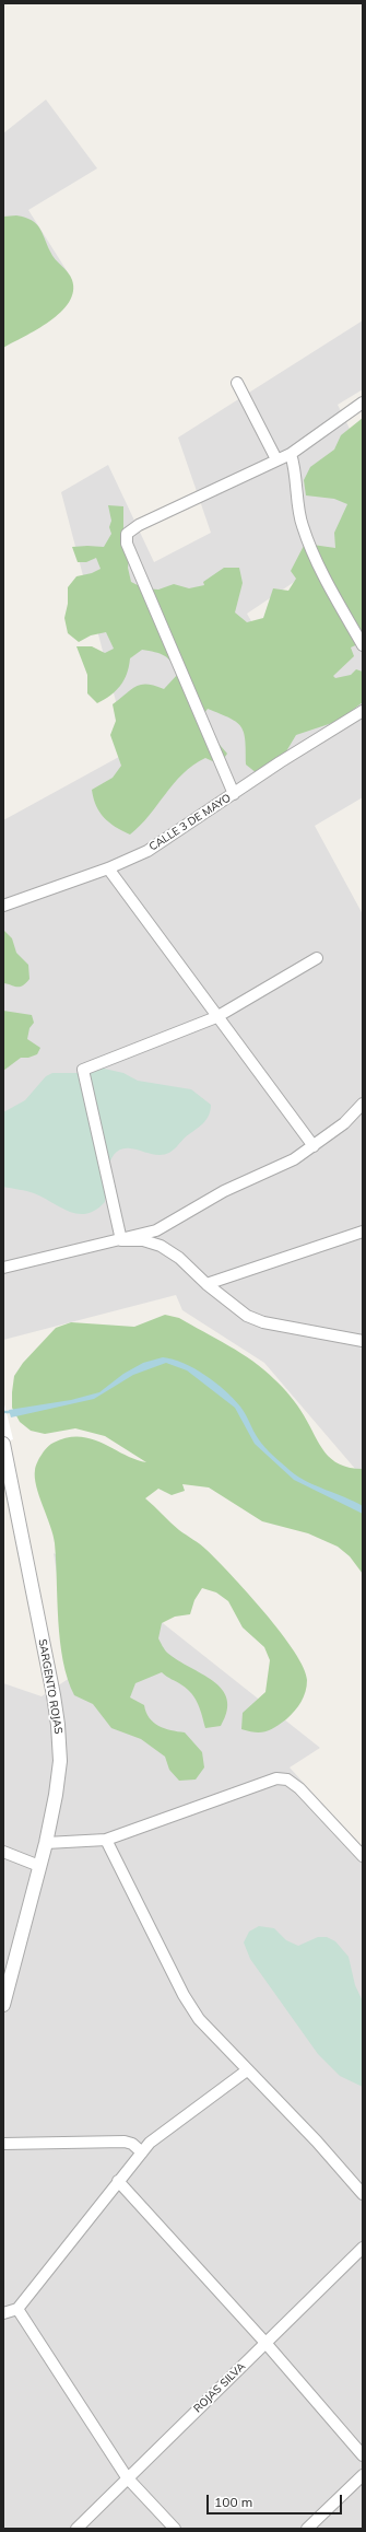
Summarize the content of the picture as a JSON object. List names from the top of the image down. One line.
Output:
{"streets":{"street":["CALLE 3 DE MAYO","SARGENTO ROJAS","ROJAS SILVA"]},"scale_bar":"100 m"}
